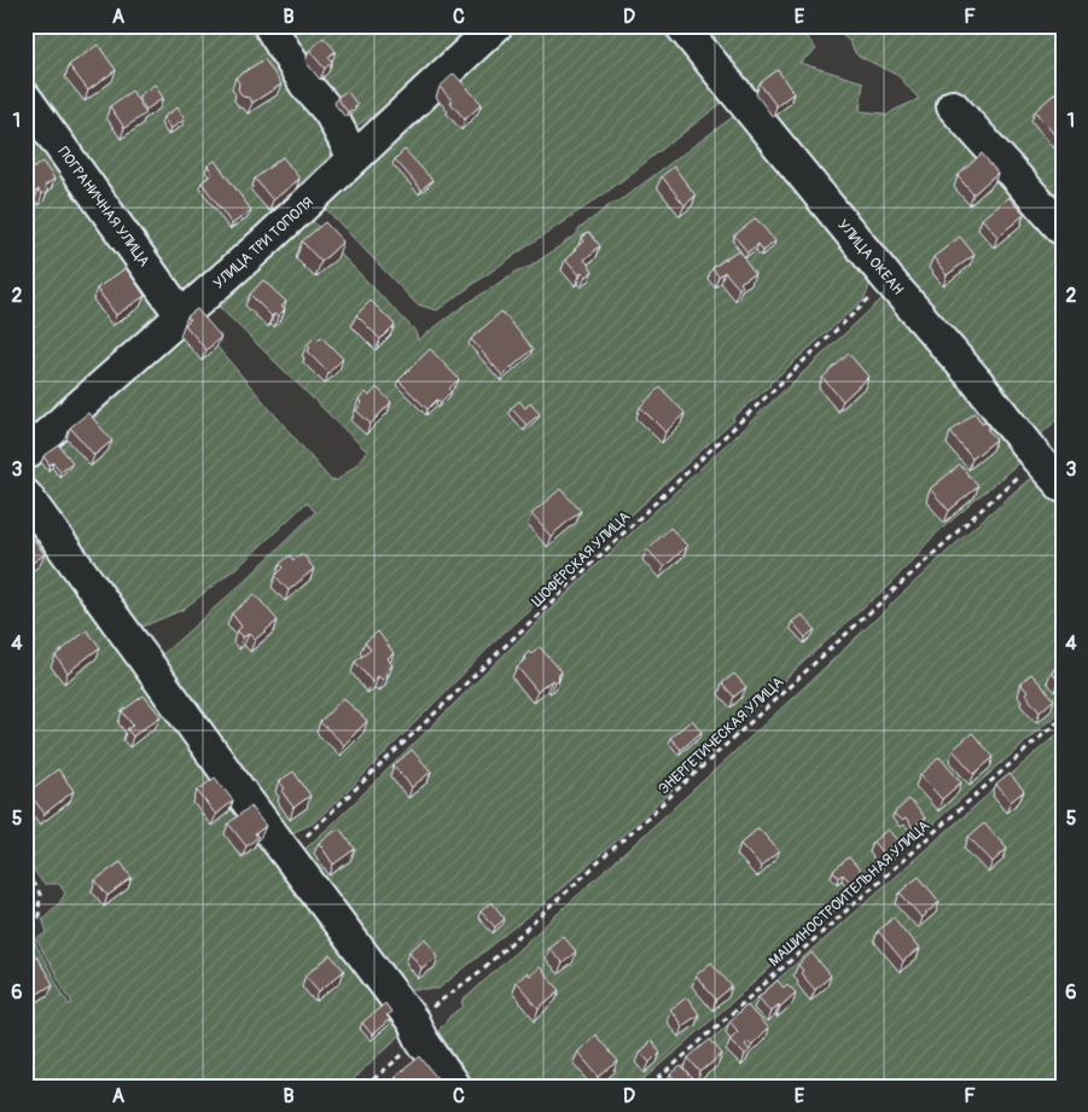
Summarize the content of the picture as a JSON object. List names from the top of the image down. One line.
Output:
{"streets":{"street":["ПОГРАНИЧНАЯ УЛИЦА","УЛИЦА ТРИ ТОПОЛЯ","УЛИЦА ОКЕАН"],"path":["ШОФЁРСКАЯ УЛИЦА","ЭНЕРГЕТИЧЕСКАЯ УЛИЦА","МАШИНОСТРОИТЕЛЬНАЯ УЛИЦА"]},"crossings":[["ПОГРАНИЧНАЯ УЛИЦА","УЛИЦА ТРИ ТОПОЛЯ"],["УЛИЦА ОКЕАН","ШОФЁРСКАЯ УЛИЦА"],["УЛИЦА ОКЕАН","ЭНЕРГЕТИЧЕСКАЯ УЛИЦА"]],"grid":{"columns":["A","B","C","D","E","F"],"rows":["1","2","3","4","5","6"]}}
